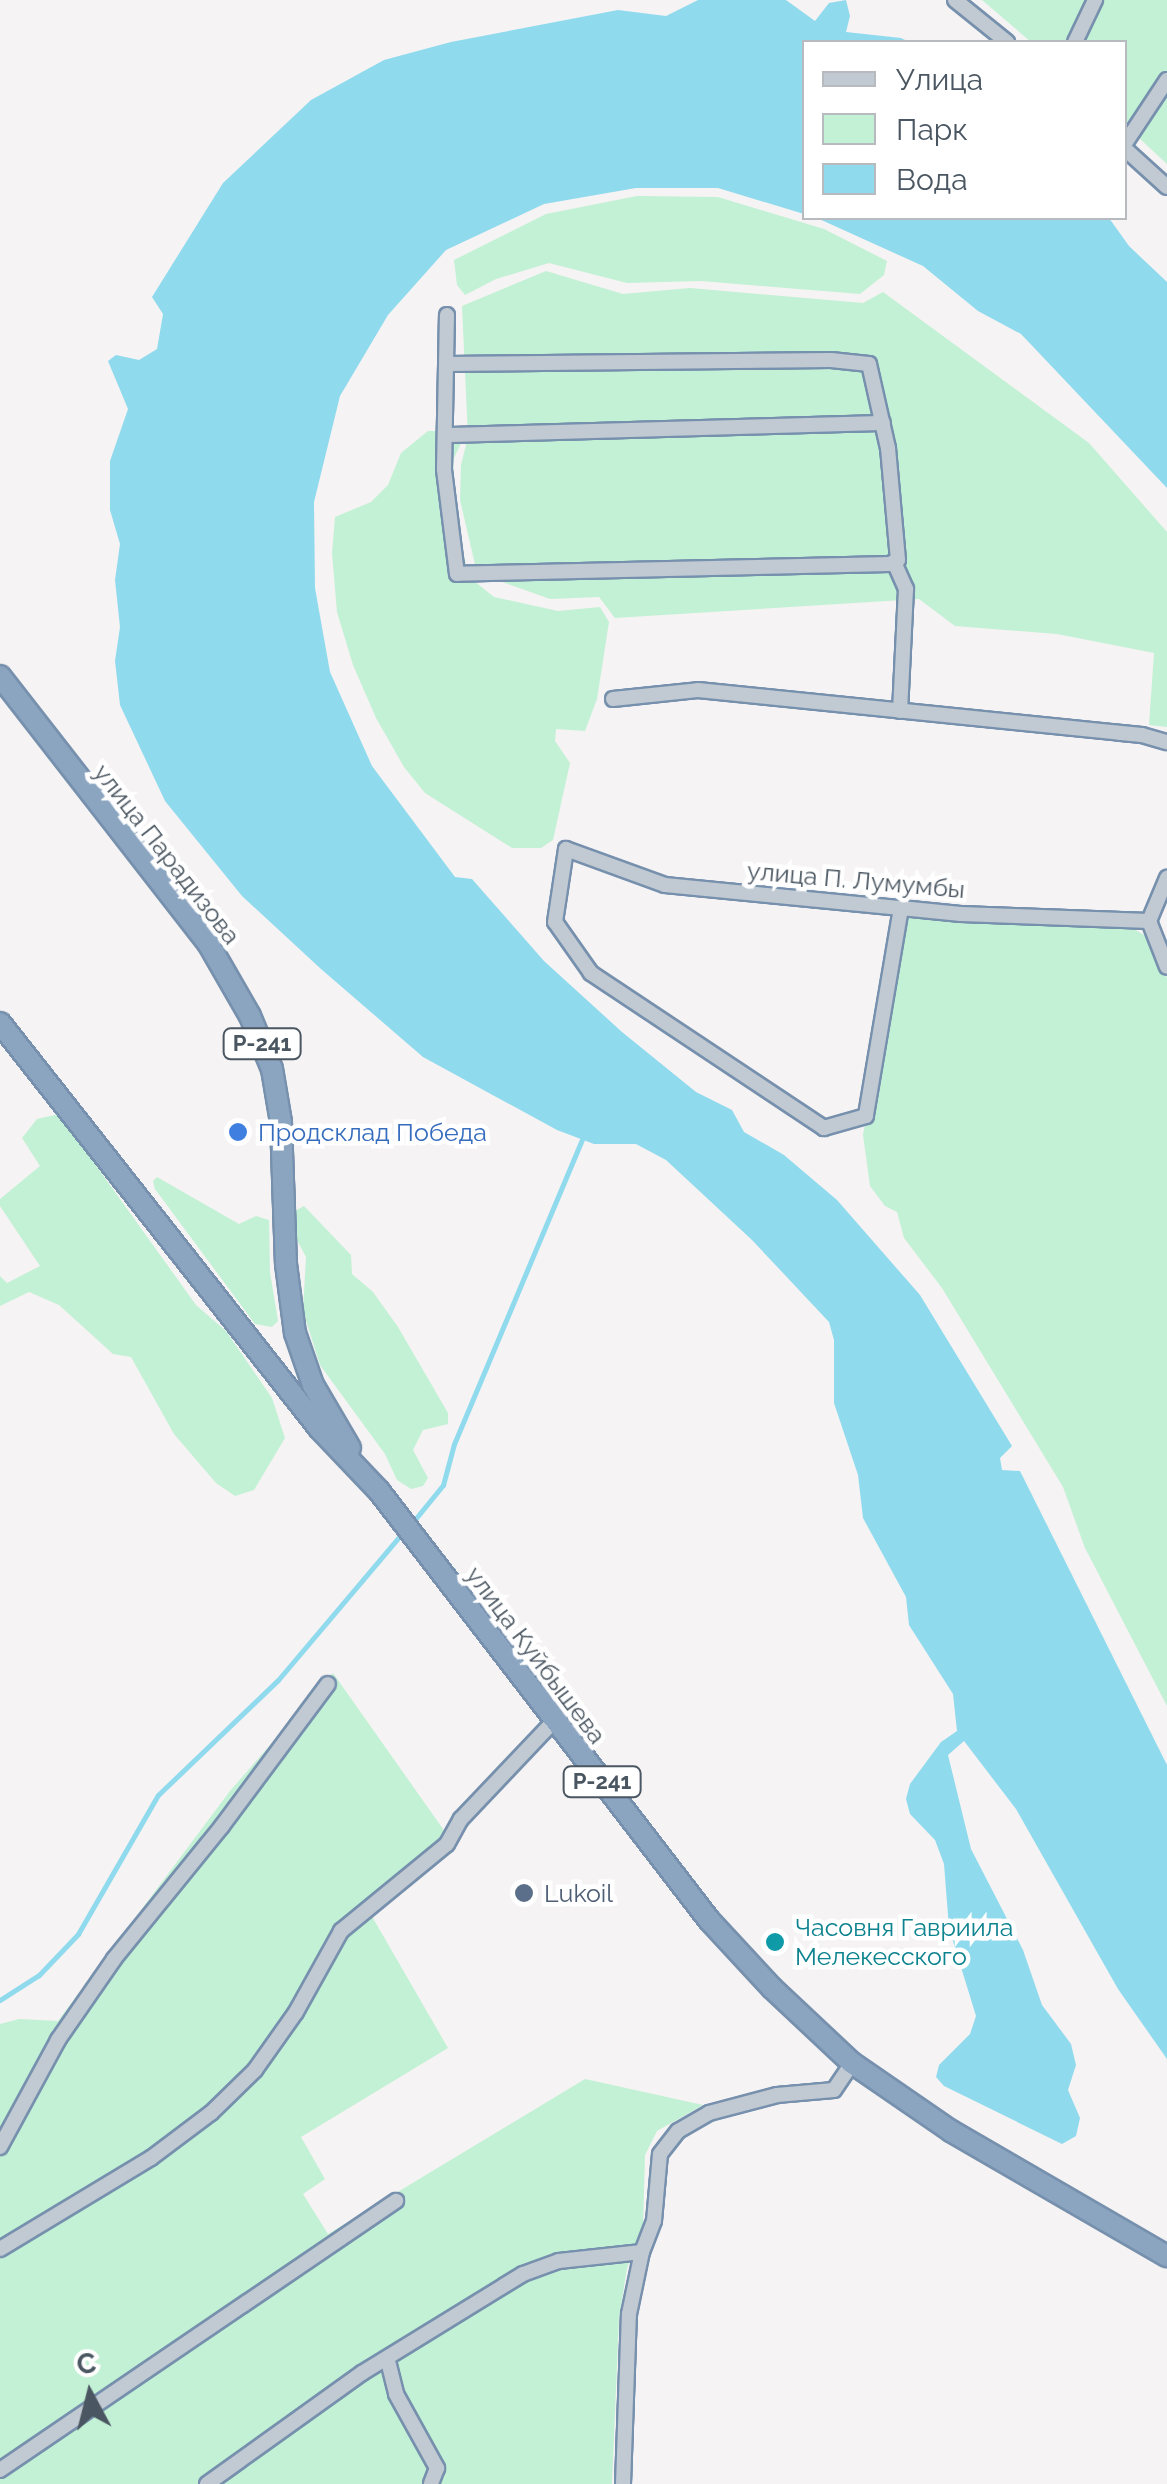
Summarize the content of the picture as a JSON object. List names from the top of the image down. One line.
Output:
{"streets":{"highway":["улица Парадизова","Р-241","улица Куйбышева"],"street":["улица П. Лумумбы"]},"crossings":[["улица Парадизова","улица Куйбышева"]],"places":["Продсклад Победа","Lukoil","Часовня Гавриила Мелекесского"],"legend":["Улица","Парк","Вода"],"north":"top"}
